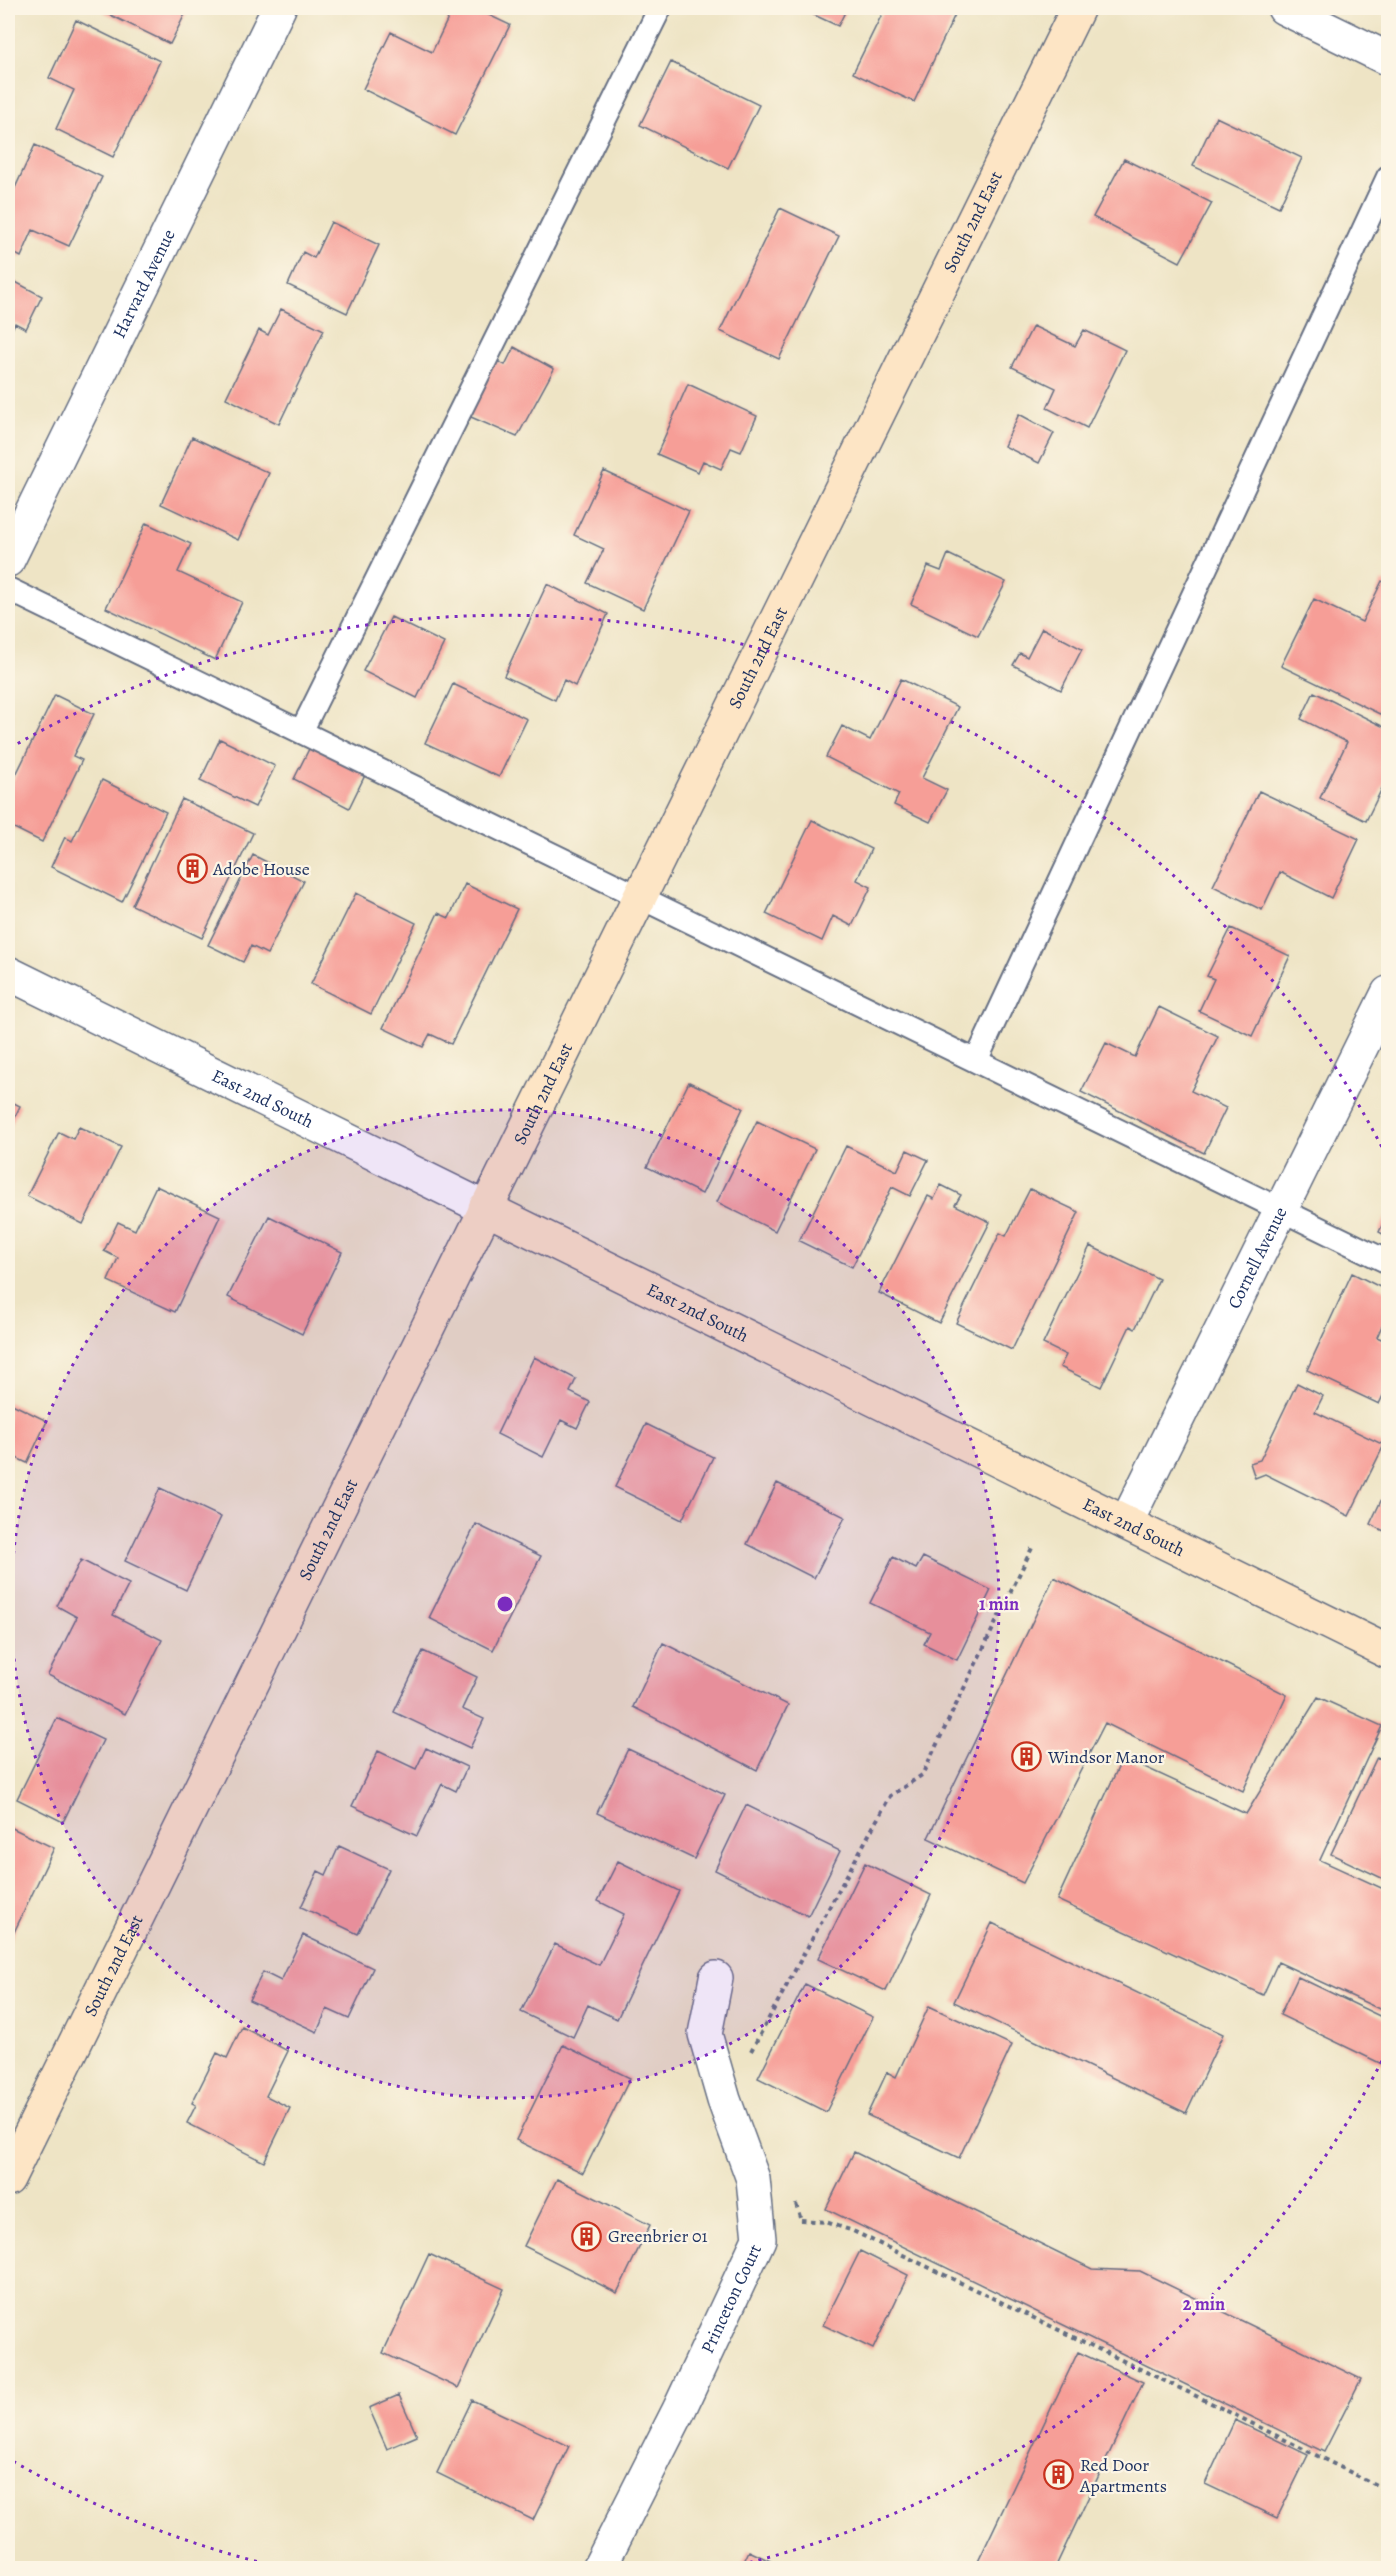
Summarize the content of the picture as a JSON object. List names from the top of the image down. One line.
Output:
{"streets":{"main road":["South 2nd East","East 2nd South"],"street":["Harvard Avenue","Cornell Avenue","Princeton Court"]},"crossings":[["South 2nd East","East 2nd South"],["East 2nd South","Cornell Avenue"]],"places":{"building":["Adobe House","Windsor Manor","Greenbrier 01","Red Door Apartments"]},"rings":["1 min","2 min"]}
